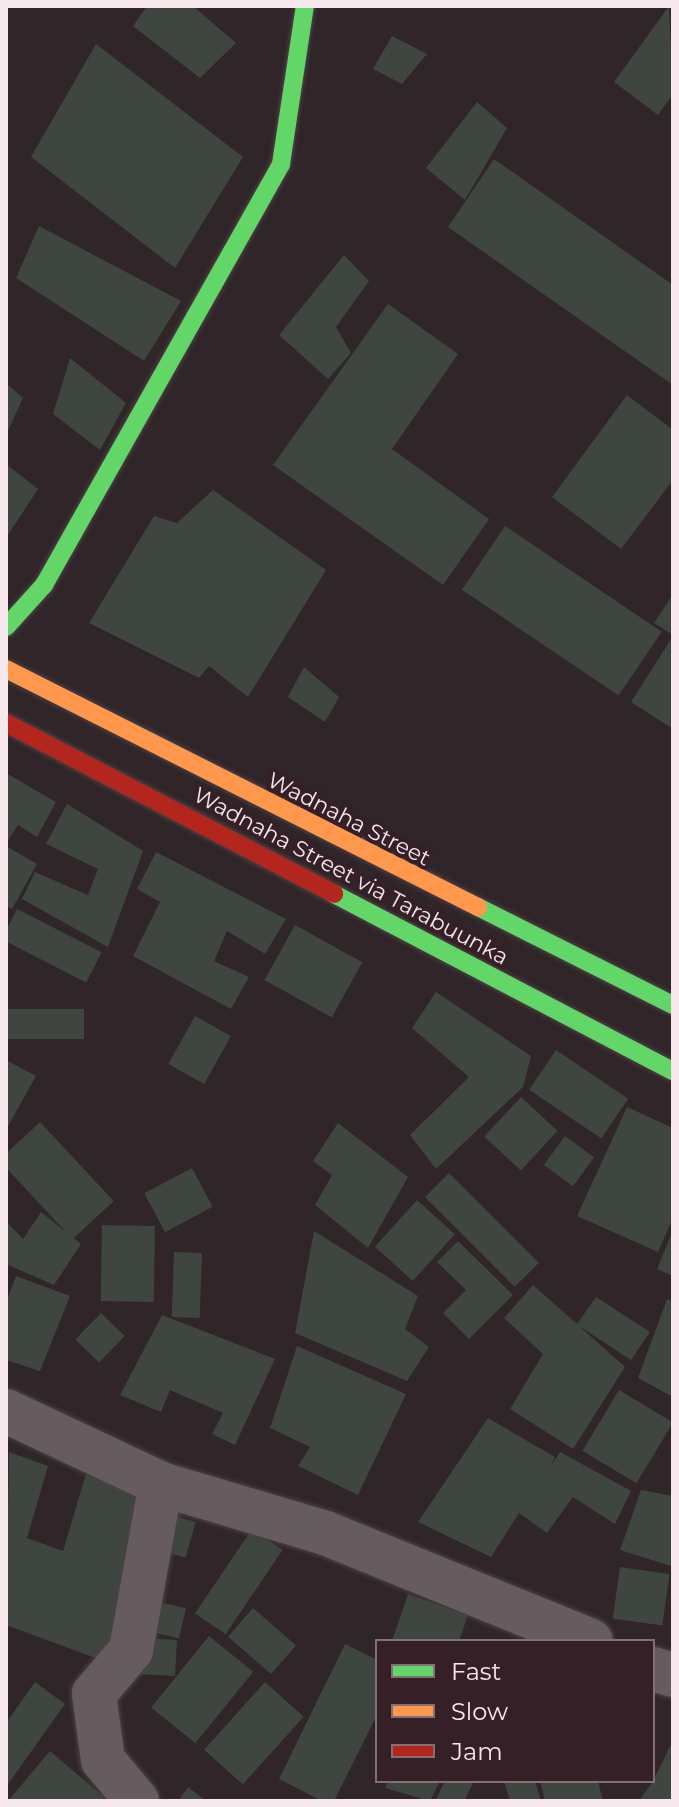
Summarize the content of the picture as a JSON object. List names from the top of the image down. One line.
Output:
{"streets":{"main road":["Wadnaha Street","Wadnaha Street via Tarabuunka"]},"legend":["Fast","Slow","Jam"]}
